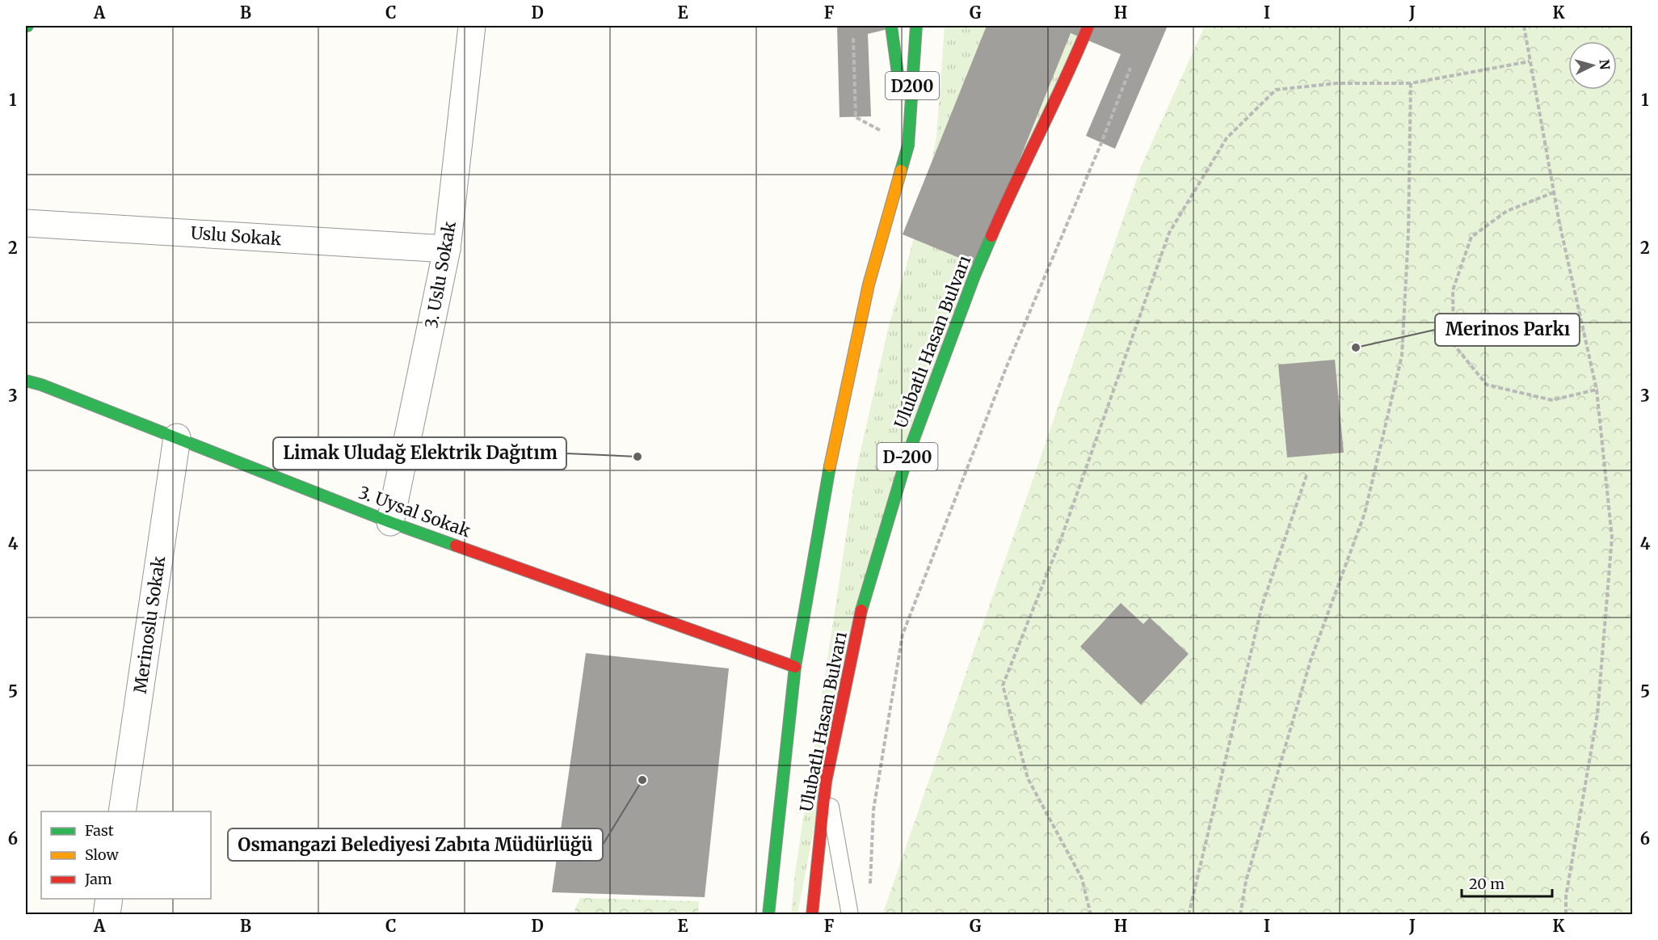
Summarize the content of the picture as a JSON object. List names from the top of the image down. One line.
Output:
{"streets":{"main road":["D200","Ulubatlı Hasan Bulvarı","D-200","3. Uysal Sokak"],"street":["Uslu Sokak","3. Uslu Sokak","Merinoslu Sokak"]},"crossings":[["D200","Ulubatlı Hasan Bulvarı"],["Uslu Sokak","3. Uslu Sokak"],["3. Uslu Sokak","3. Uysal Sokak"],["Ulubatlı Hasan Bulvarı","3. Uysal Sokak"],["3. Uysal Sokak","Merinoslu Sokak"]],"places":["Merinos Parkı","Limak Uludağ Elektrik Dağıtım","Osmangazi Belediyesi Zabıta Müdürlüğü"],"legend":["Fast","Slow","Jam"],"scale_bar":"20 m","north":"right","grid":{"columns":["A","B","C","D","E","F","G","H","I","J","K"],"rows":["1","2","3","4","5","6"]}}
